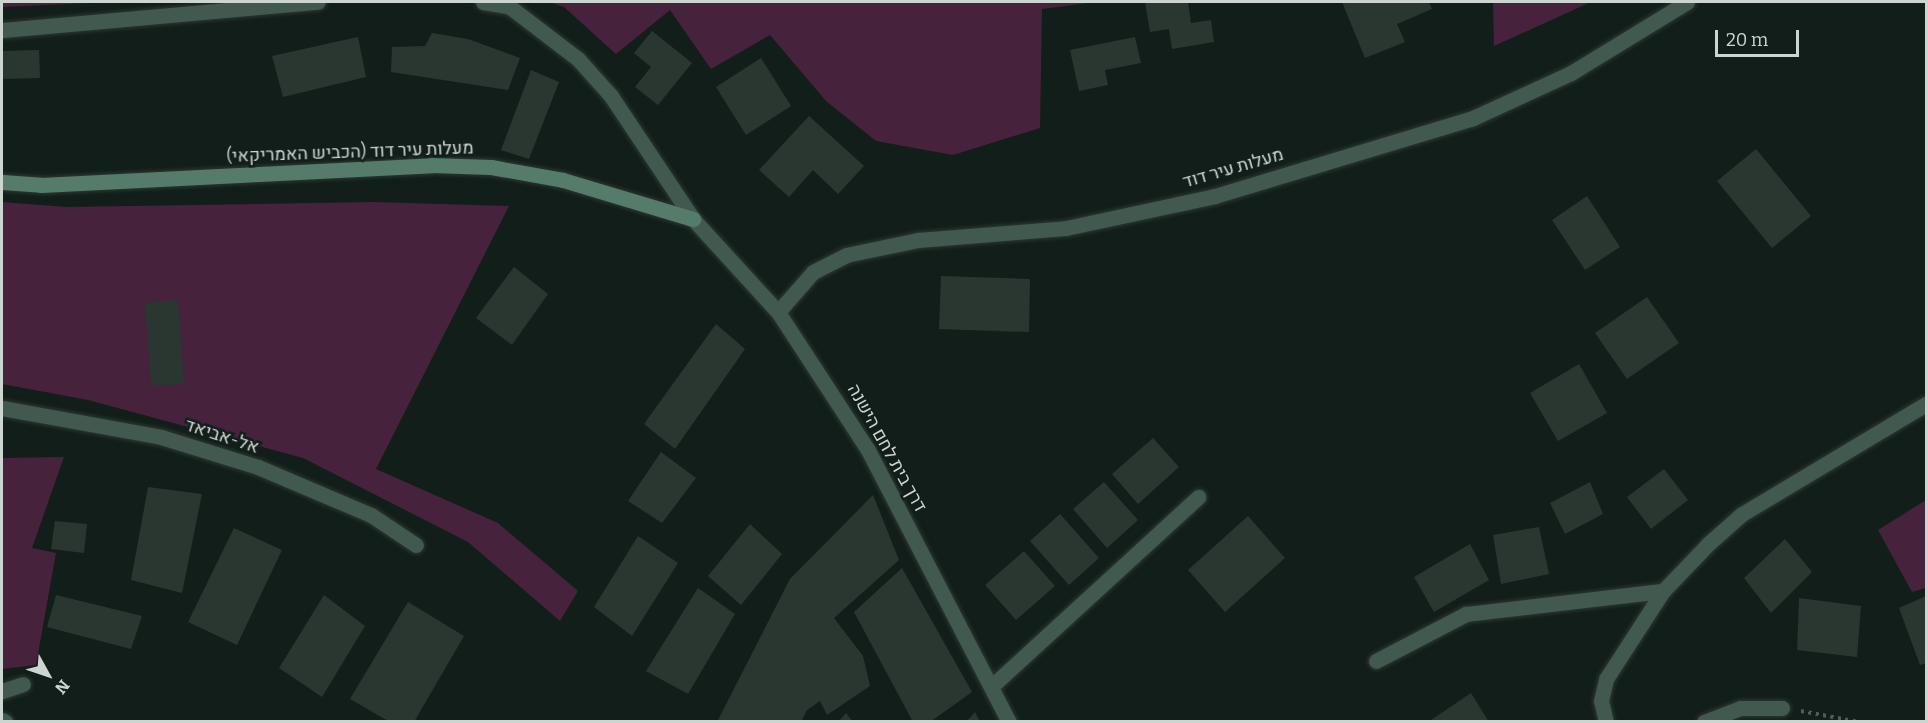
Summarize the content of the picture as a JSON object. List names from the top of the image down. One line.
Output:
{"streets":{"main road":["מעלות עיר דוד (הכביש האמריקאי)"],"street":["מעלות עיר דוד","אל-אביאד","דרך בית לחם הישנה"]},"crossings":[["מעלות עיר דוד (הכביש האמריקאי)","דרך בית לחם הישנה"],["מעלות עיר דוד","דרך בית לחם הישנה"]],"scale_bar":"20 m","north":"bottom right"}
